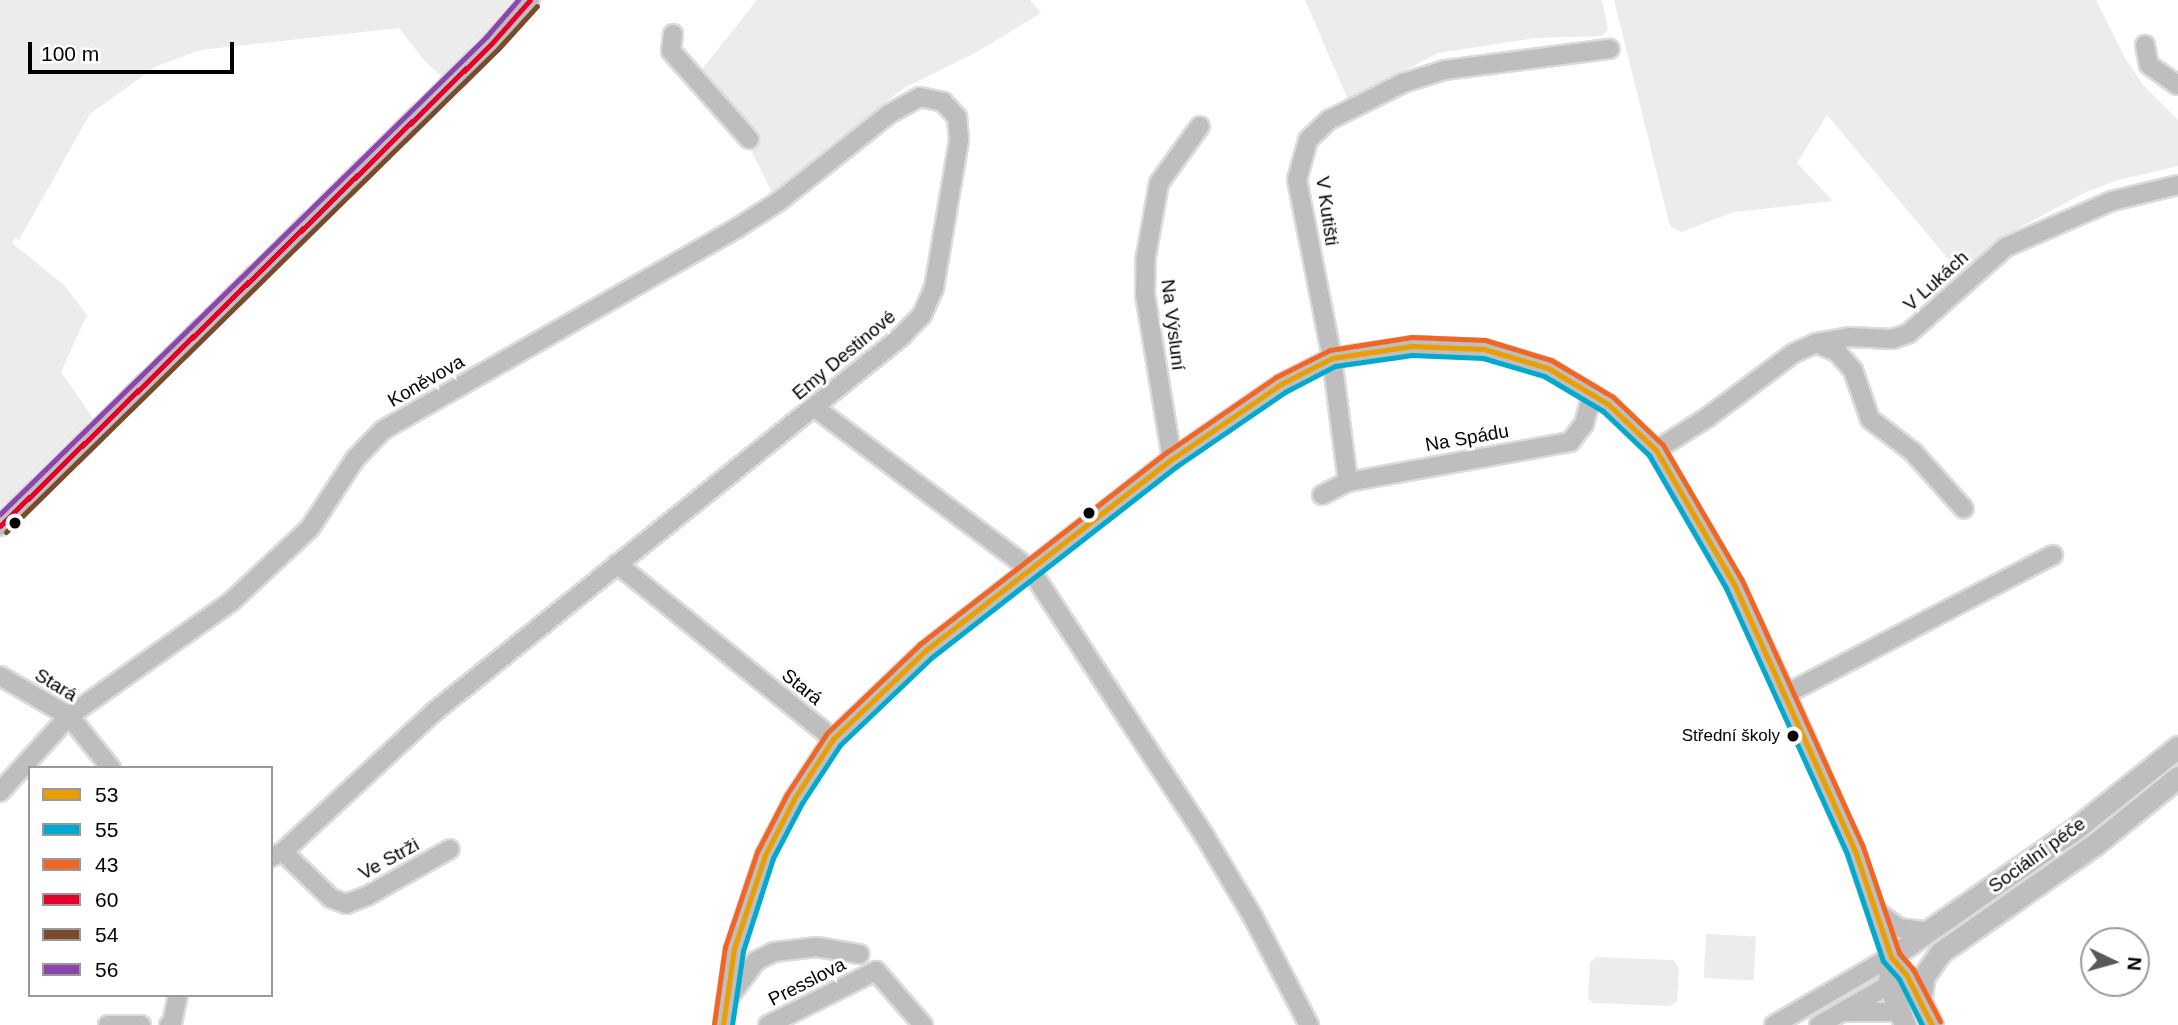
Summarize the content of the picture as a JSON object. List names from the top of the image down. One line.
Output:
{"streets":{"main road":["Sociální péče"],"street":["V Kutišti","V Lukách","Na Výsluní","Emy Destinové","Koněvova","Na Spádu","Stará","Ve Strži","Presslova"]},"crossings":[["V Kutišti","Na Spádu"],["Emy Destinové","Koněvova"],["Emy Destinové","Stará"],["Koněvova","Stará"]],"places":["Střední školy"],"lines":["transit line 60","transit line 56","transit line 54","transit line 43","transit line 53","transit line 55"],"legend":["53","55","43","60","54","56"],"scale_bar":"100 m","north":"right"}
